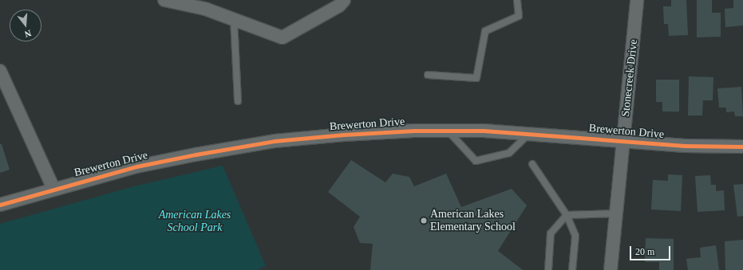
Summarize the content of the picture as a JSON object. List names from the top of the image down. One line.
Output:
{"streets":{"street":["Stonecreek Drive","Brewerton Drive"]},"crossings":[["Stonecreek Drive","Brewerton Drive"]],"parks":["American Lakes School Park"],"places":["American Lakes Elementary School"],"scale_bar":"20 m","north":"bottom"}
